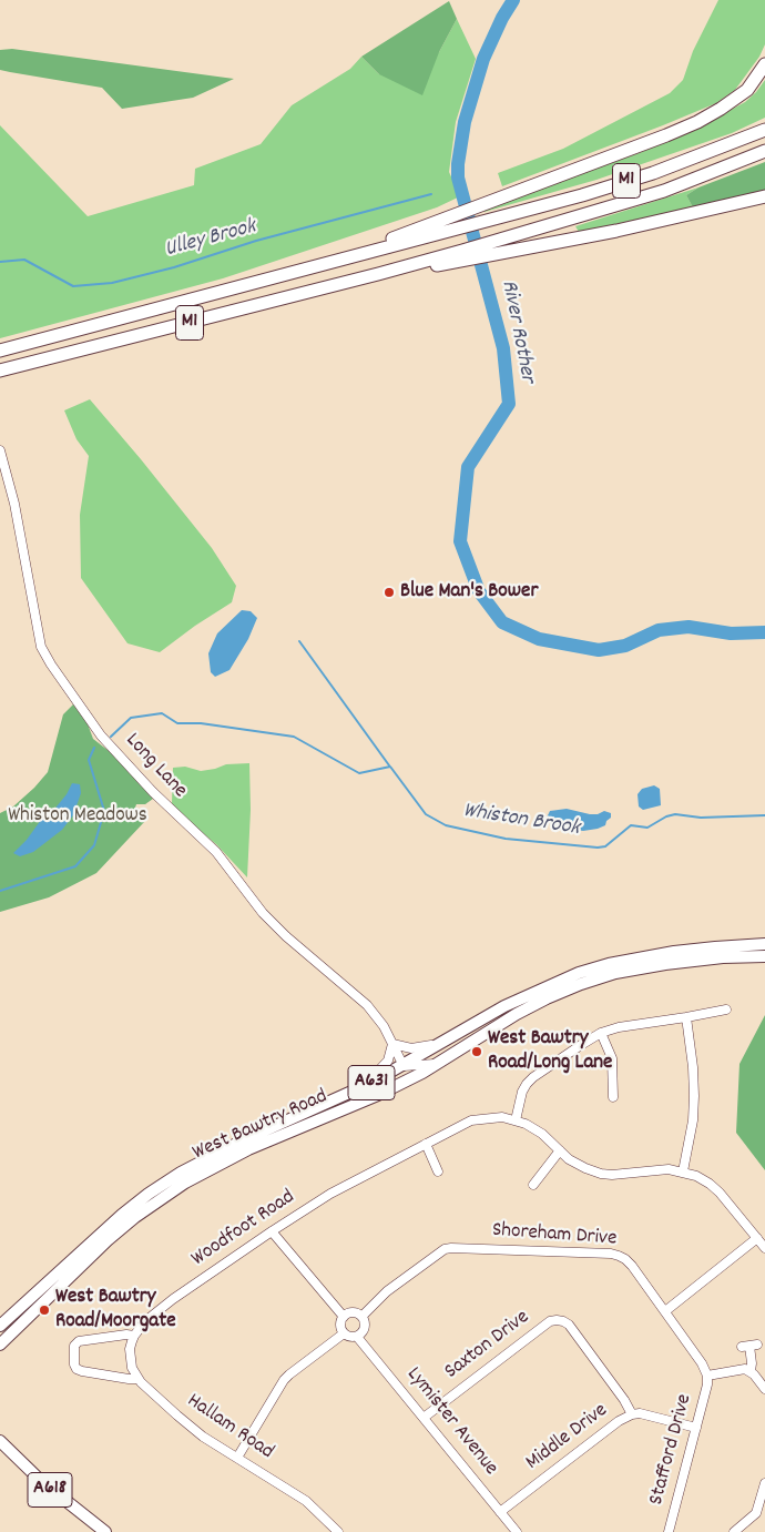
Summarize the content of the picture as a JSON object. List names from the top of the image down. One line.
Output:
{"streets":{"highway":["M1"],"main road":["A631","West Bawtry Road","A618"],"street":["Long Lane","Woodfoot Road","Shoreham Drive","Saxton Drive","Lymister Avenue","Hallam Road","Middle Drive","Stafford Drive"]},"crossings":[["Long Lane","A631"],["Long Lane","West Bawtry Road"],["A631","West Bawtry Road"],["Shoreham Drive","Lymister Avenue"],["Shoreham Drive","Stafford Drive"],["Saxton Drive","Lymister Avenue"],["Saxton Drive","Middle Drive"],["Lymister Avenue","Middle Drive"],["Middle Drive","Stafford Drive"]],"water":["Ulley Brook","River Rother","Whiston Brook"],"parks":["Whiston Meadows"],"places":["Blue Man's Bower","West Bawtry Road/Long Lane","West Bawtry Road/Moorgate"]}
